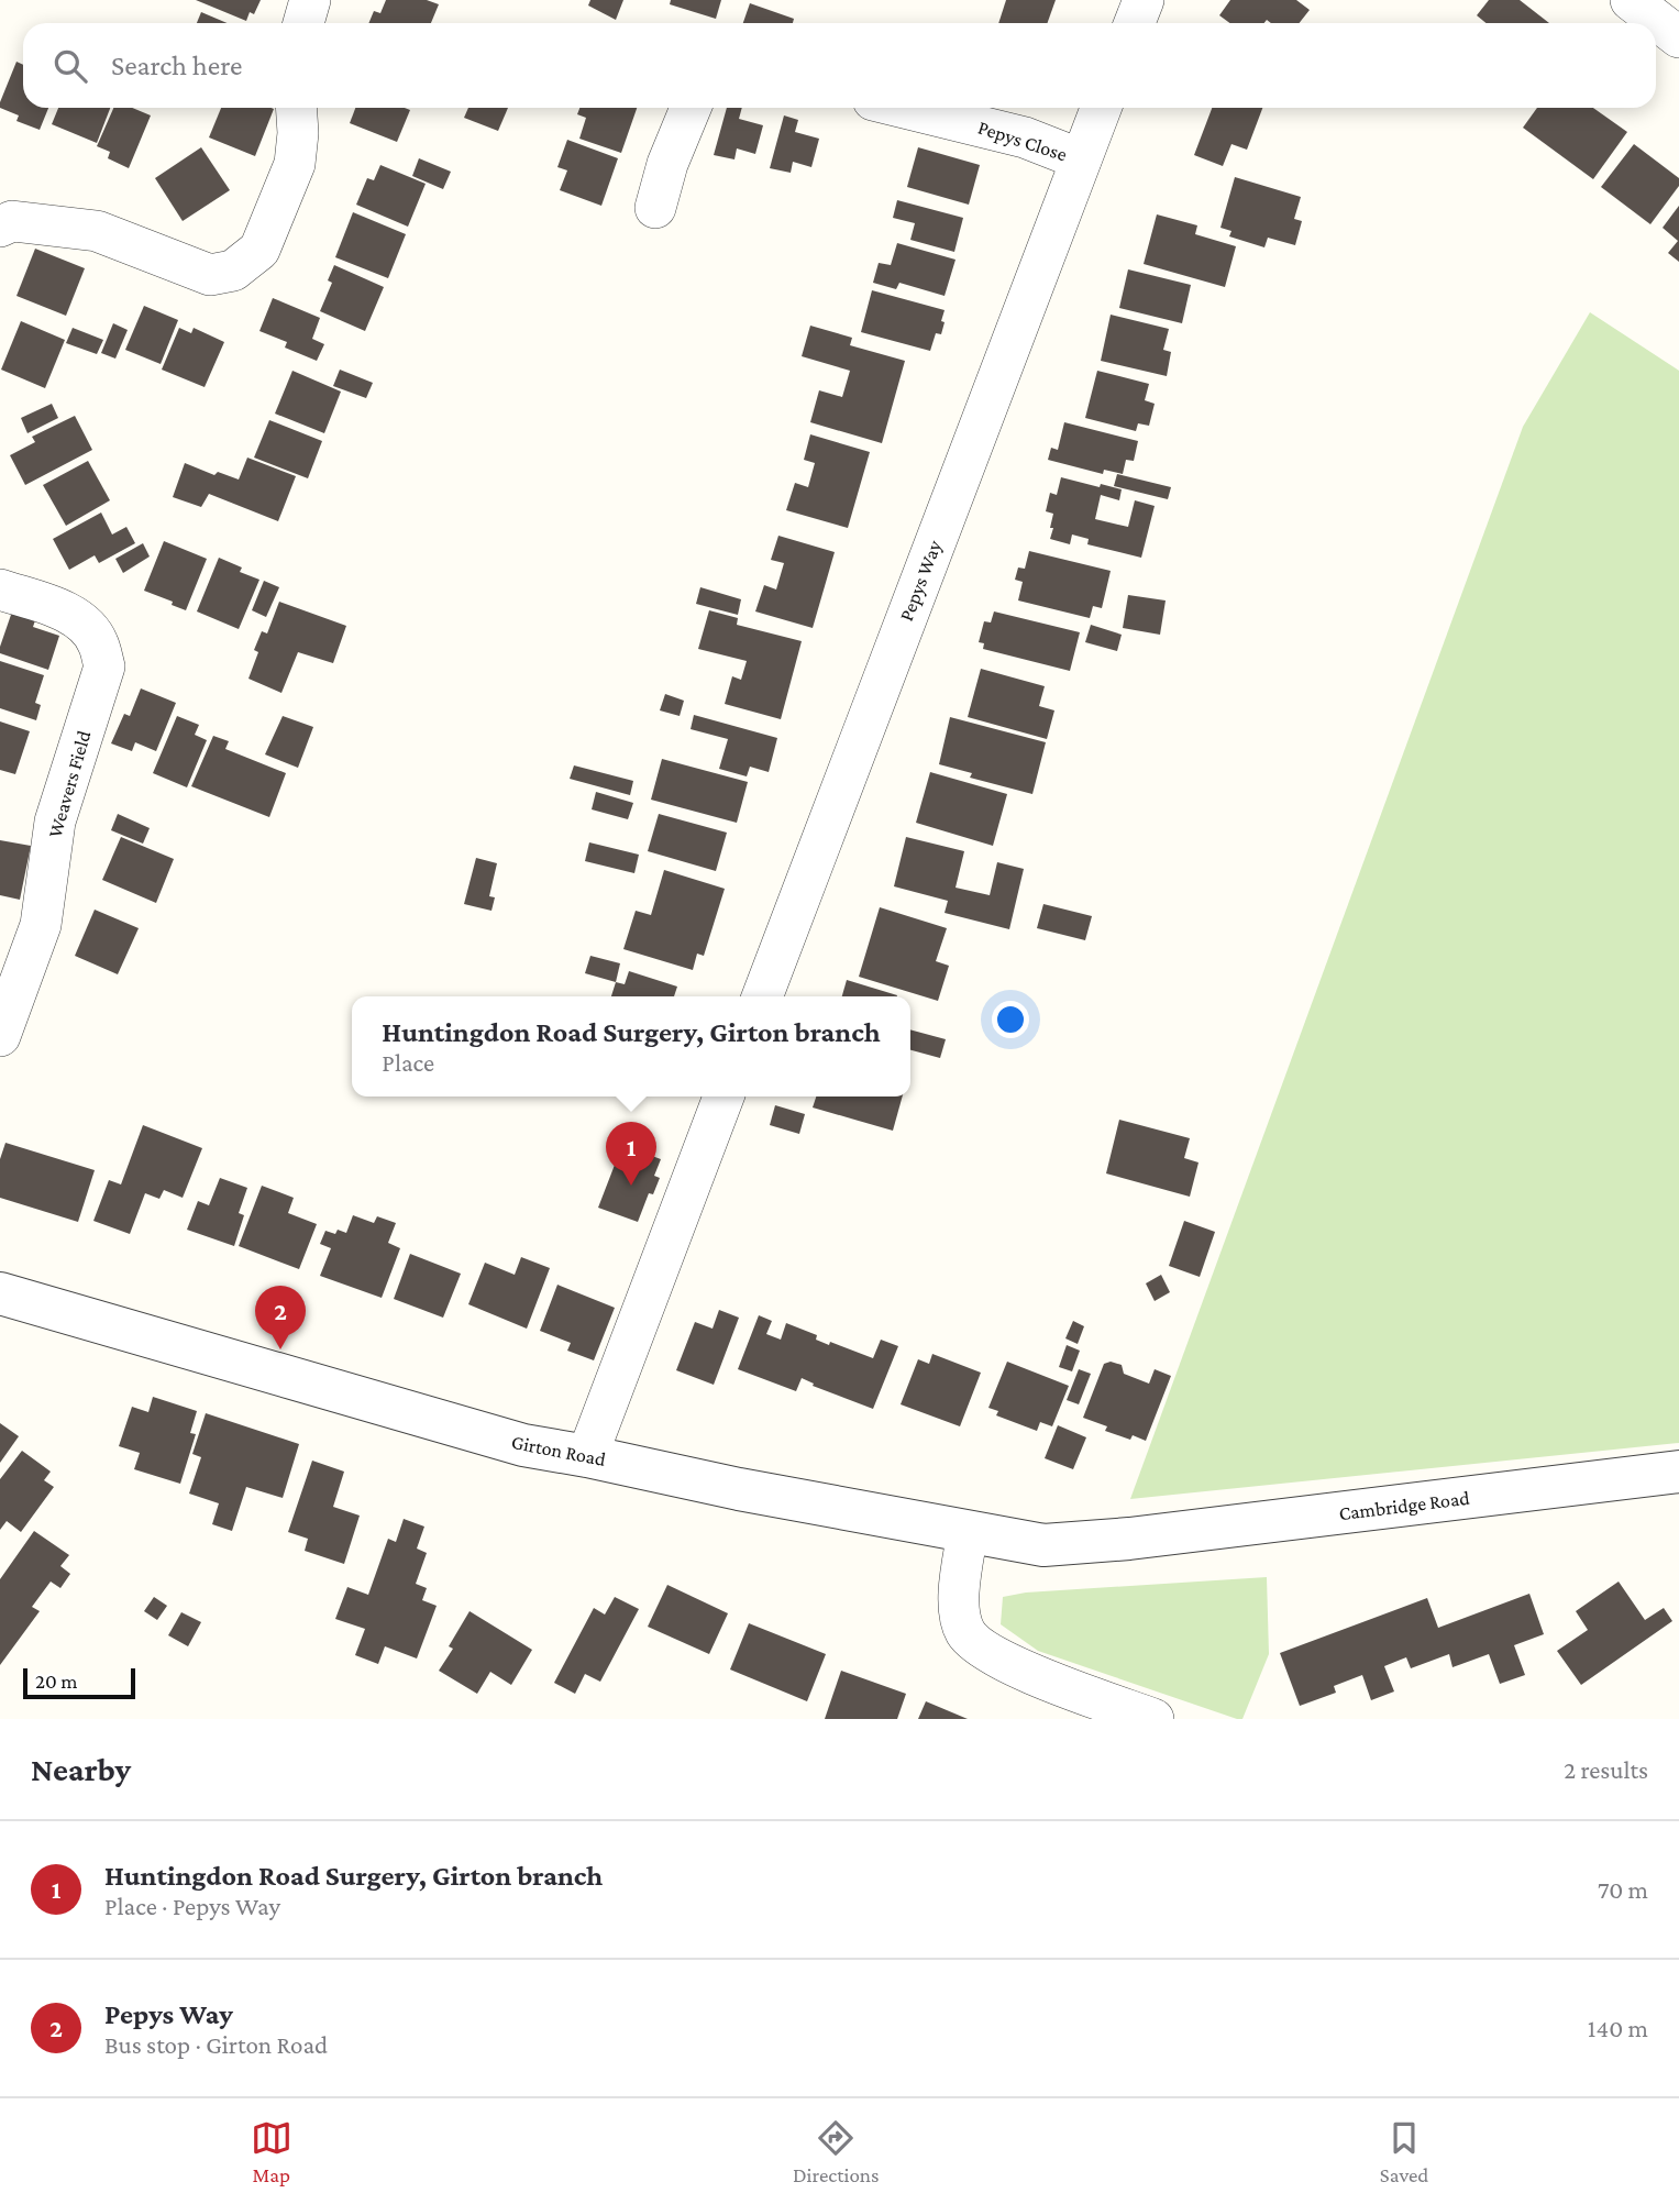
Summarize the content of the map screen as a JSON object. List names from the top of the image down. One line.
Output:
{"streets":{"street":["Pepys Close","Pepys Way","Weavers Field","Girton Road","Cambridge Road"]},"crossings":[["Pepys Close","Pepys Way"],["Girton Road","Cambridge Road"]],"scale_bar":"20 m","page":{"search":"Search here","popup":["Huntingdon Road Surgery, Girton branch","Place"],"pins":["1","2"],"scale":"20 m","heading":["Nearby","2 results"],"list":[{"mark":"1","name":"Huntingdon Road Surgery, Girton branch","note":"Place · Pepys Way","value":"70 m"},{"mark":"2","name":"Pepys Way","note":"Bus stop · Girton Road","value":"140 m"}],"nav":["Map","Directions","Saved"]}}
